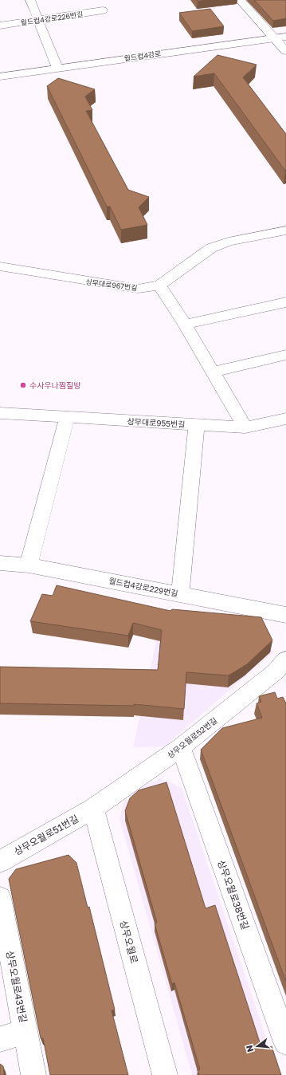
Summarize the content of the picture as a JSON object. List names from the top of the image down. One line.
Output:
{"streets":{"street":["월드컵4강로226번길","월드컵4강로","상무대로967번길","상무대로955번길","월드컵4강로229번길","상무오월로52번길","상무오월로51번길","상무오월로38번길","상무오월로","상무오월로43번길"]},"crossings":[["상무오월로52번길","상무오월로51번길"],["상무오월로52번길","상무오월로38번길"],["상무오월로52번길","상무오월로"],["상무오월로51번길","상무오월로"]],"places":["수사우나찜질방"],"north":"left"}
